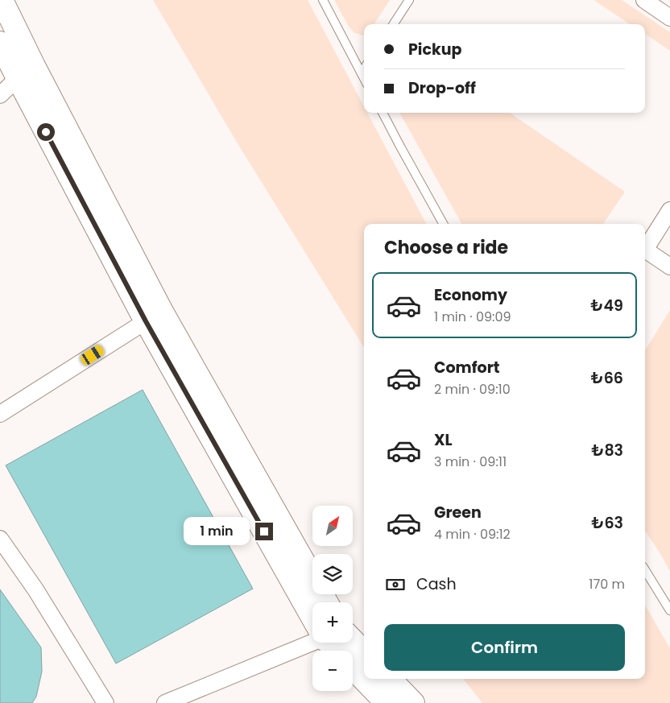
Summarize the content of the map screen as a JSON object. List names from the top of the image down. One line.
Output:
{"north":"top right","page":{"banner":["Pickup","Drop-off"],"heading":"Choose a ride","list":[{"name":"Economy","note":"1 min · 09:09","value":"₺49"},{"name":"Comfort","note":"2 min · 09:10","value":"₺66"},{"name":"XL","note":"3 min · 09:11","value":"₺83"},{"name":"Green","note":"4 min · 09:12","value":"₺63"}],"map_buttons":["+","−"],"bubble":"1 min","pay":["Cash","170 m"],"buttons":"Confirm"}}
